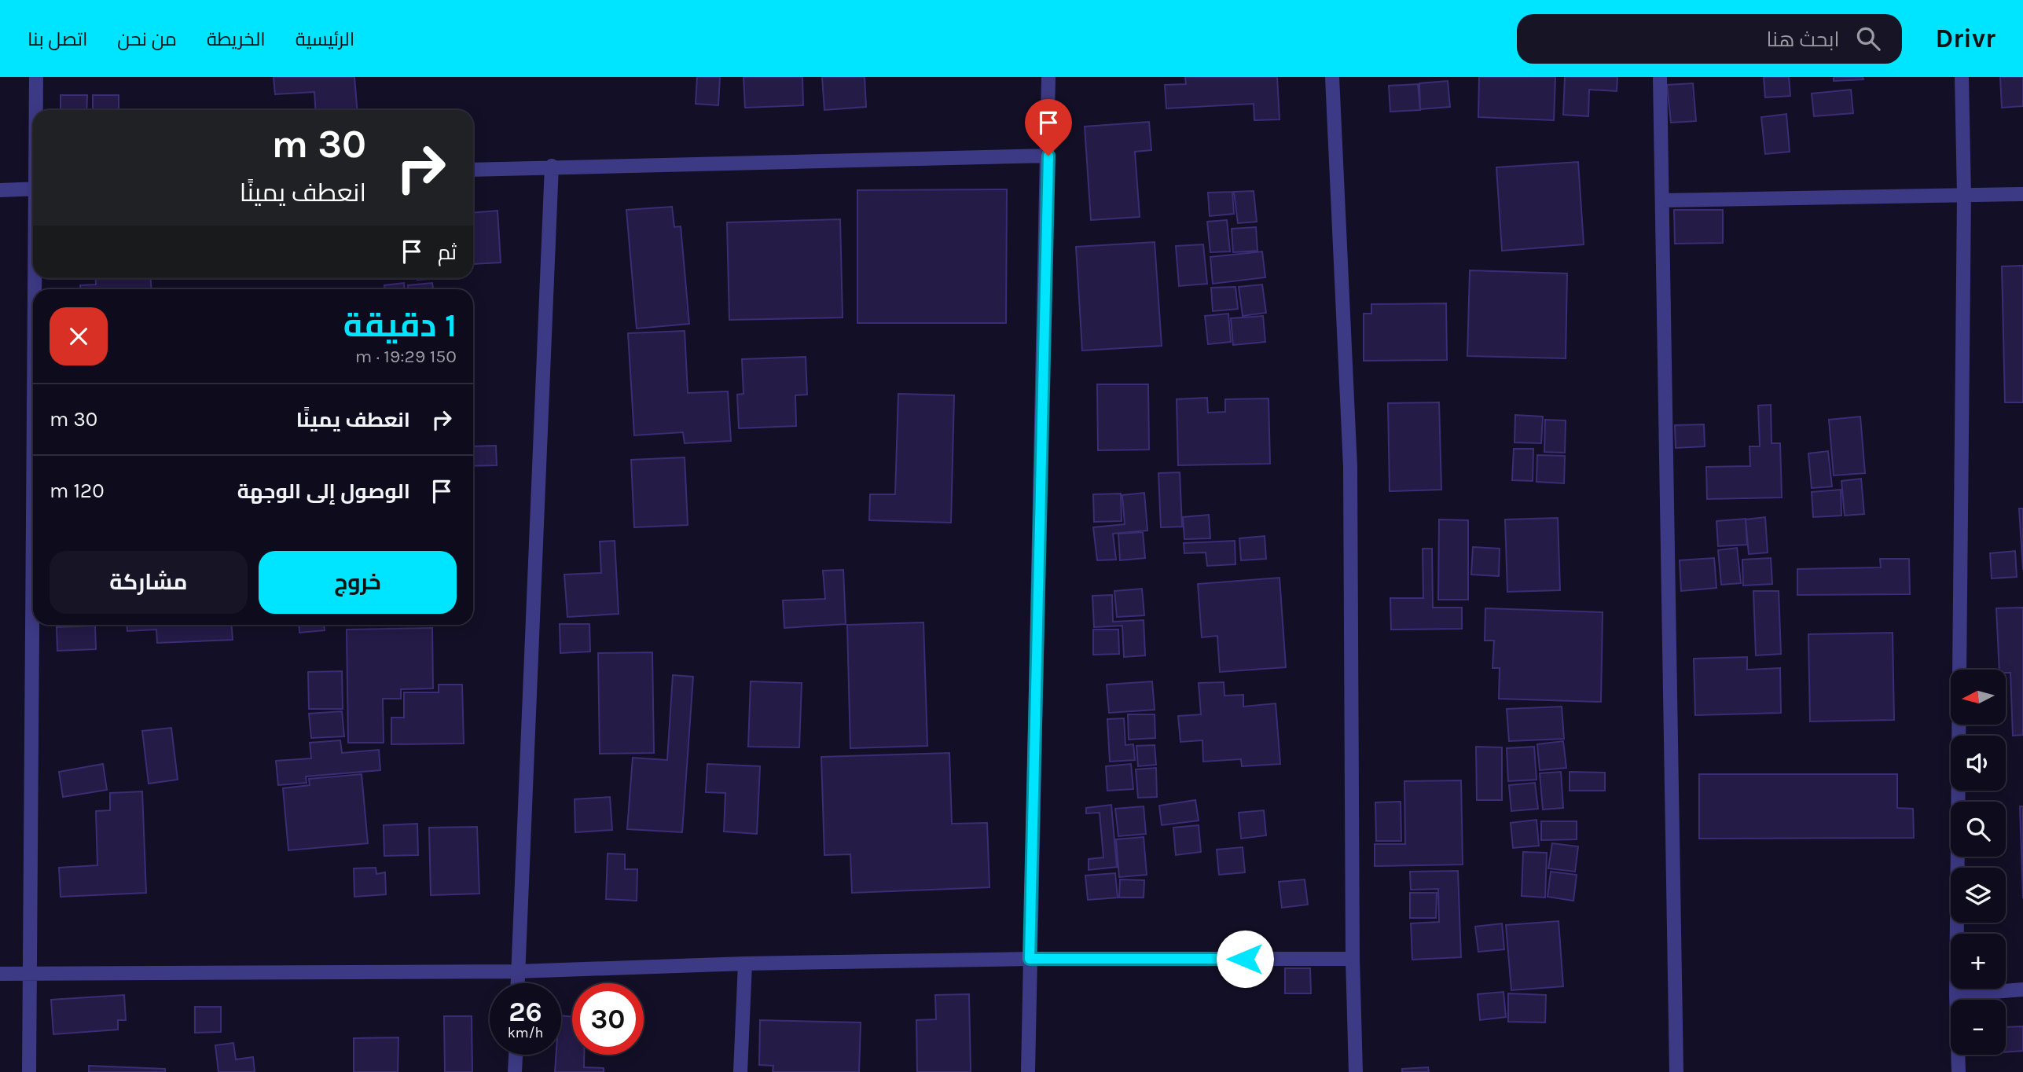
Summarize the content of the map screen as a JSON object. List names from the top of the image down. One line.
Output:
{"north":"left","page":{"header":"Drivr","search":"ابحث هنا","nav":["الرئيسية","الخريطة","من نحن","اتصل بنا"],"turn":["30 m","انعطف يمينًا"],"then":"ثم","heading":["1 دقيقة","150 m · 19:29"],"list":[{"name":"انعطف يمينًا","value":"30 m"},{"name":"الوصول إلى الوجهة","value":"120 m"}],"buttons":["خروج","مشاركة"],"map_buttons":["+","−"],"speed":"26 km/h","limit":"30"}}
